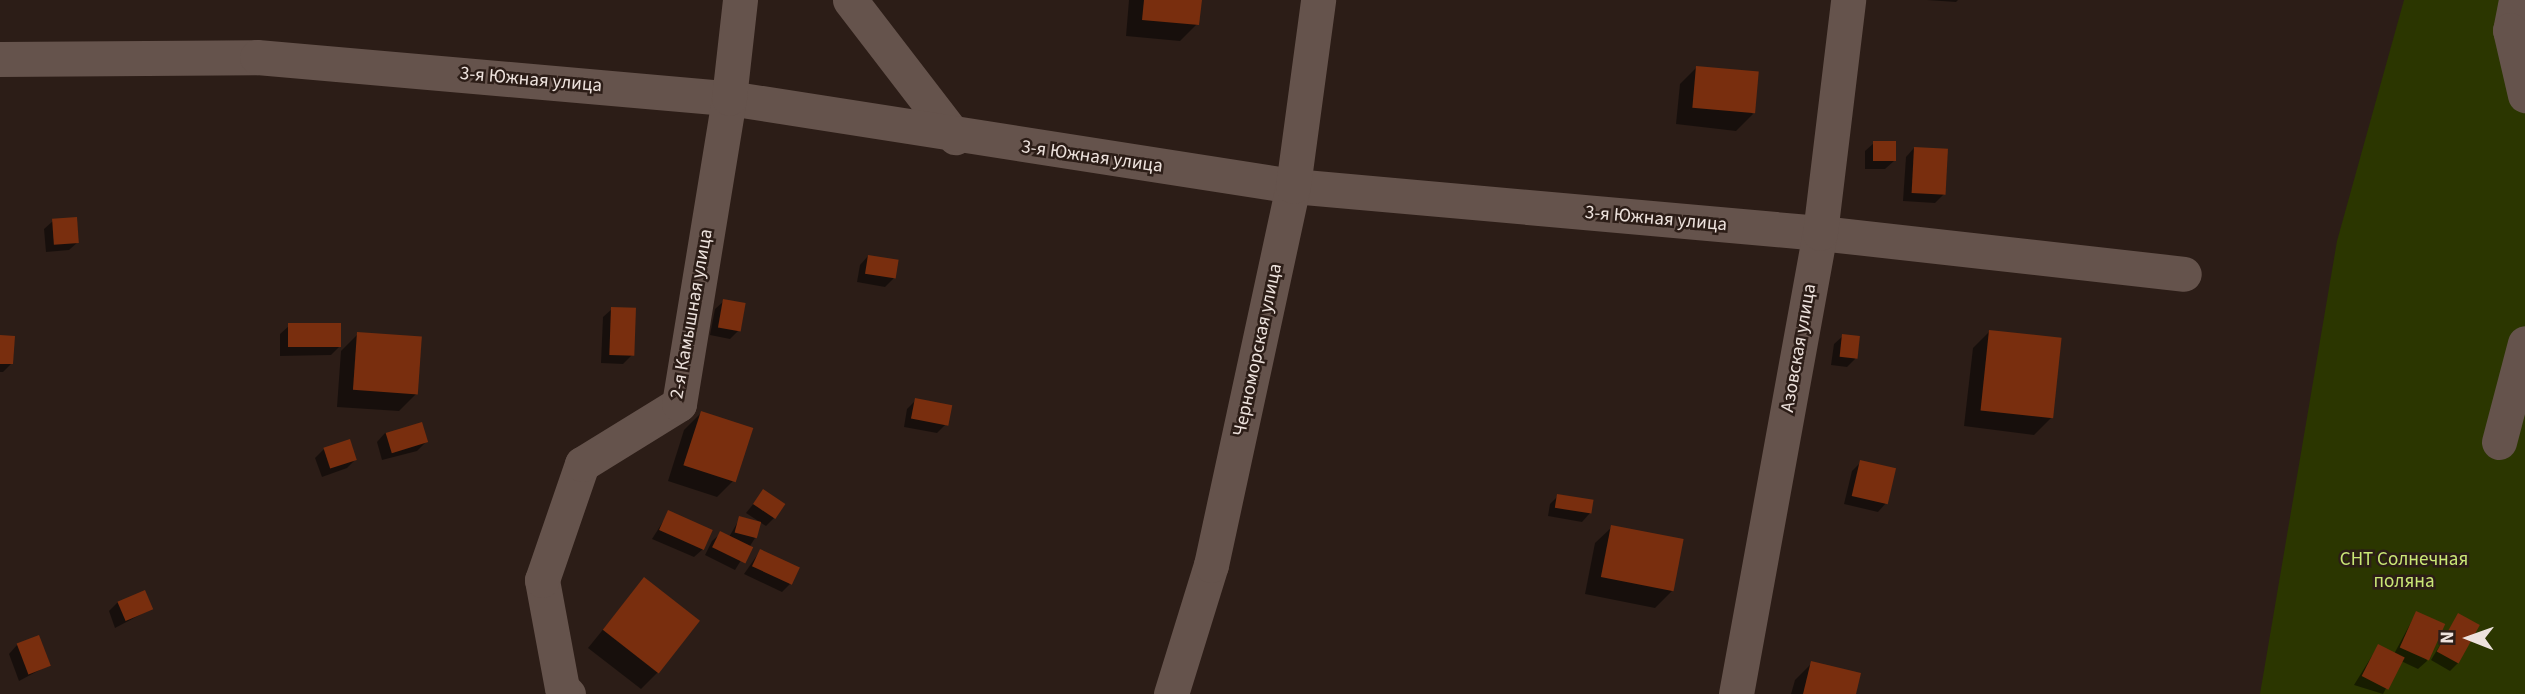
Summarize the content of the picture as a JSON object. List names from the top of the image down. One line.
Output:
{"streets":{"street":["3-я Южная улица","2-я Камышная улица","Азовская улица","Черноморская улица"]},"crossings":[["3-я Южная улица","2-я Камышная улица"],["3-я Южная улица","Азовская улица"],["3-я Южная улица","Черноморская улица"]],"parks":["СНТ Солнечная поляна"],"north":"left"}
